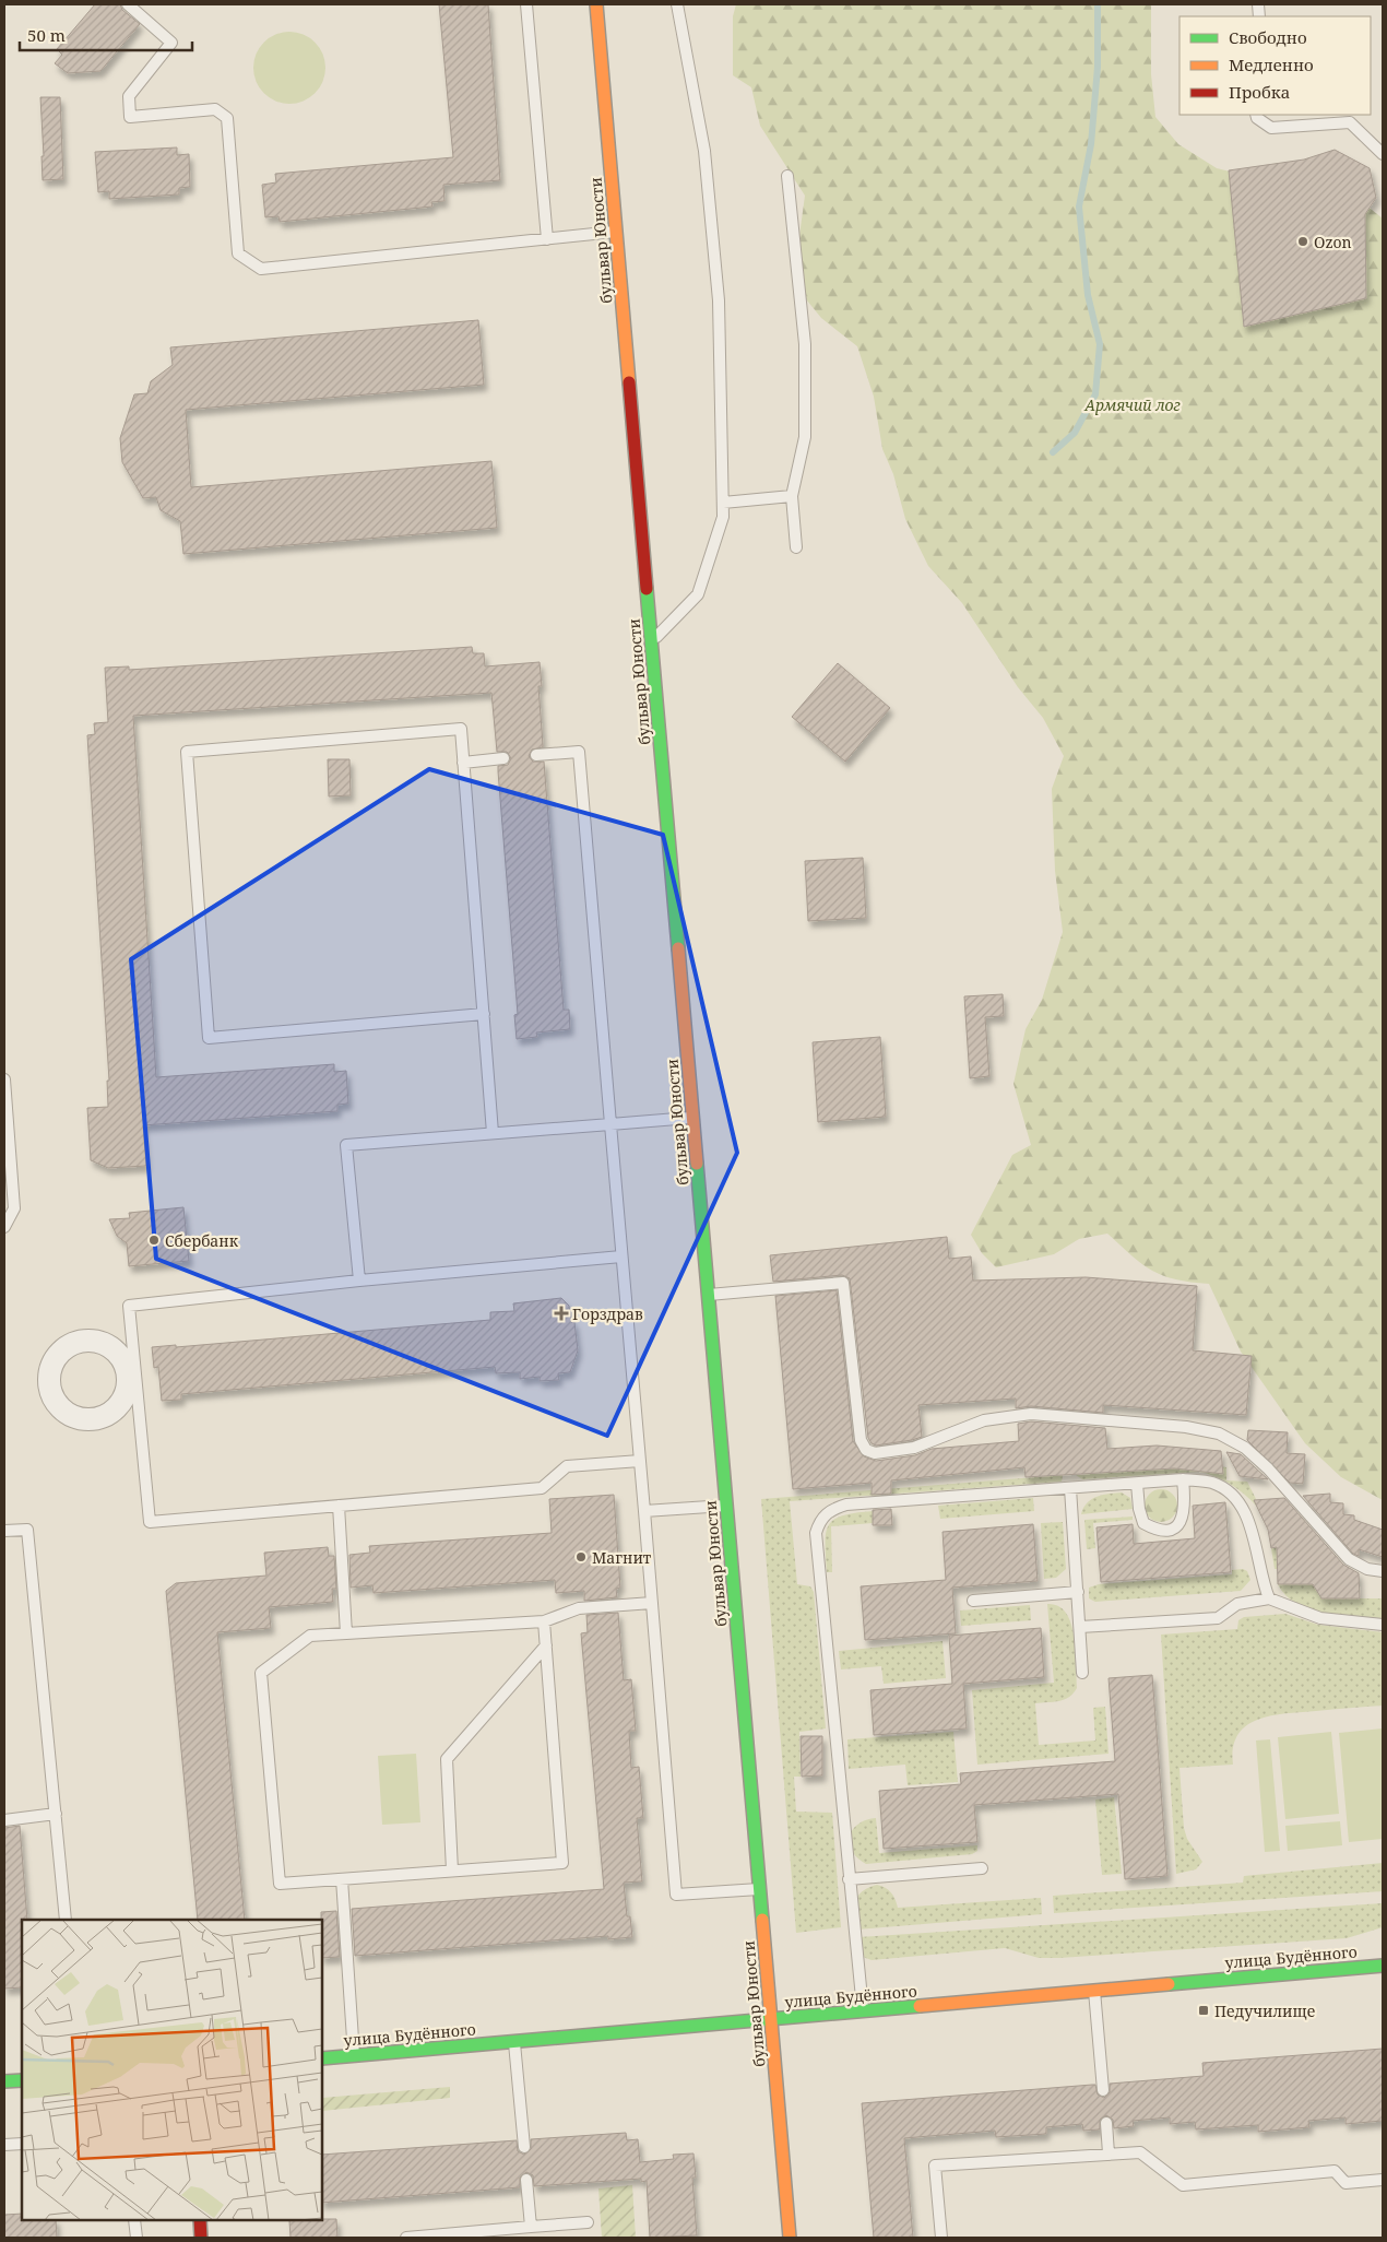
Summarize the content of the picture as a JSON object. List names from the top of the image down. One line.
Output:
{"streets":{"street":["бульвар Юности","улица Будённого"]},"crossings":[["бульвар Юности","улица Будённого"]],"parks":["Армячий лог"],"places":{"other":["Ozon","Сбербанк","Магнит"],"health":["Горздрав"],"transit":["Педучилище"]},"legend":["Свободно","Медленно","Пробка"],"scale_bar":"50 m"}
